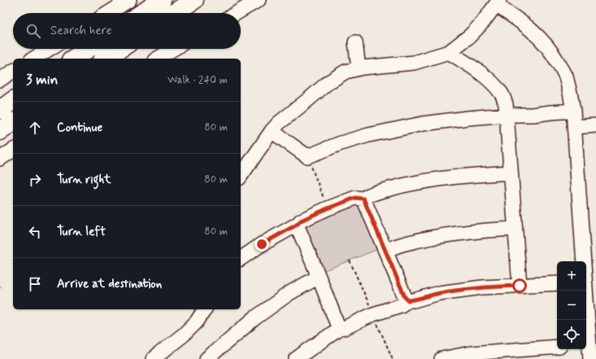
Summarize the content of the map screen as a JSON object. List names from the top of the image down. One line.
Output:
{"page":{"search":"Search here","heading":["3 min","Walk · 240 m"],"list":[["Continue","80 m"],["Turn right","80 m"],["Turn left","80 m"],"Arrive at destination"],"map_buttons":["+","−"]}}
